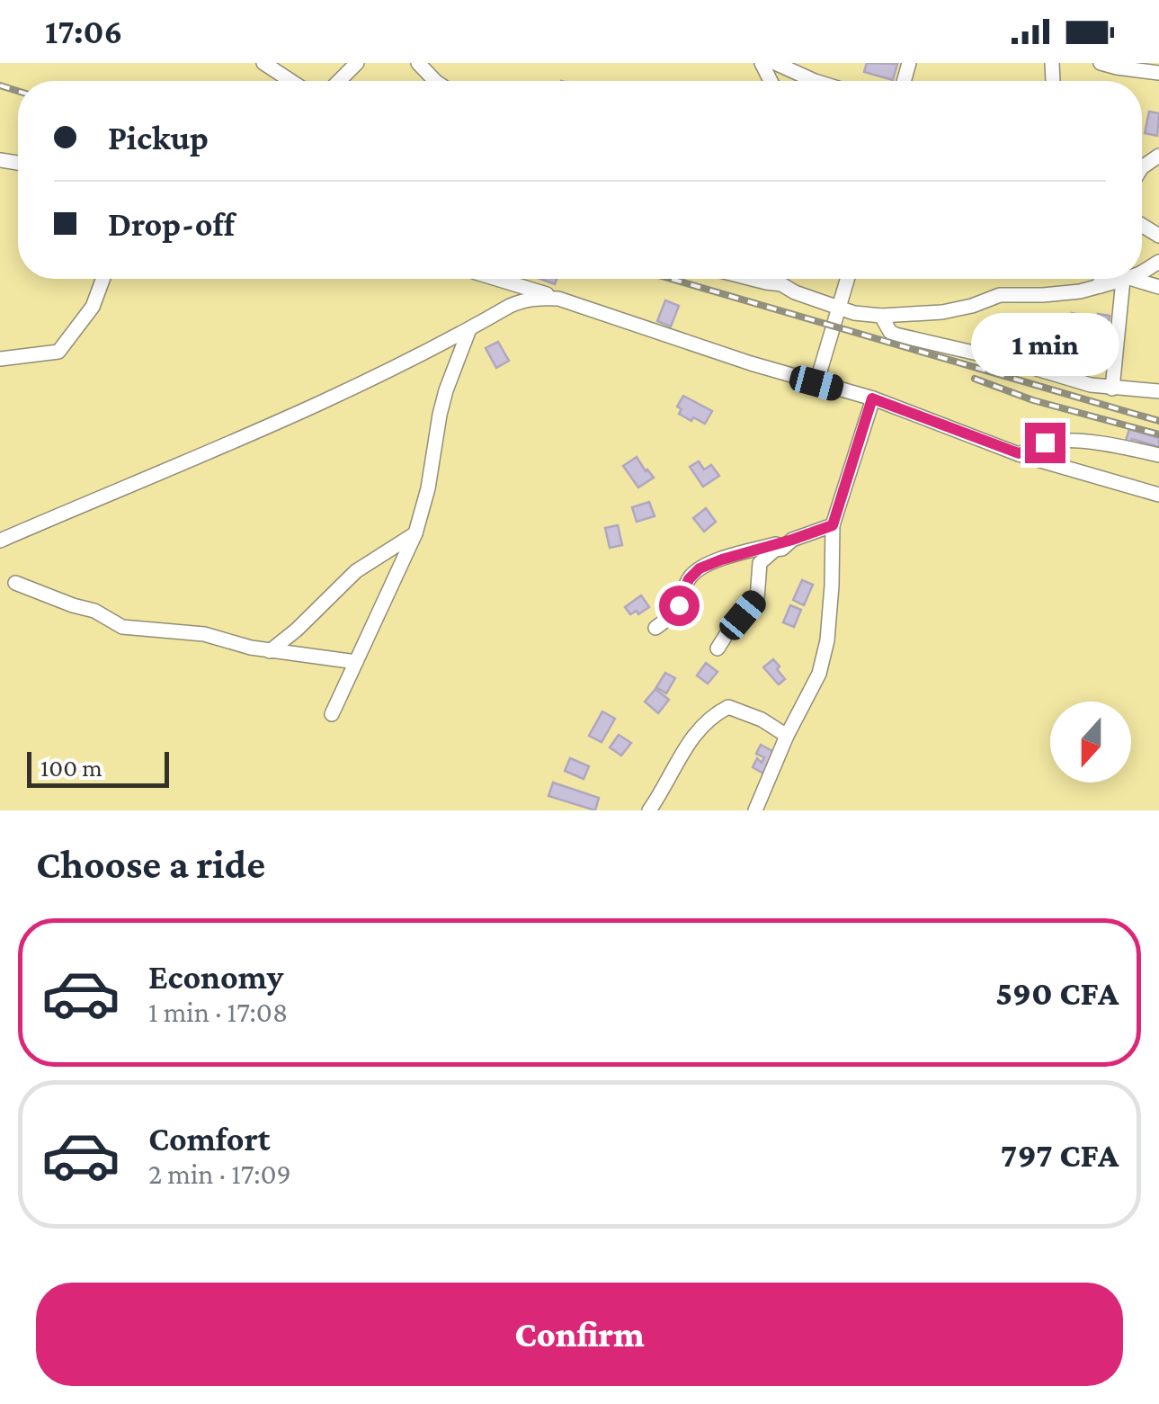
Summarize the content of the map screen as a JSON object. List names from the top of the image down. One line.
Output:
{"scale_bar":"100 m","north":"bottom","page":{"status":"17:06","banner":["Pickup","Drop-off"],"bubble":"1 min","scale":"100 m","heading":"Choose a ride","list":[{"name":"Economy","note":"1 min · 17:08","value":"590 CFA"},{"name":"Comfort","note":"2 min · 17:09","value":"797 CFA"}],"buttons":"Confirm"}}
